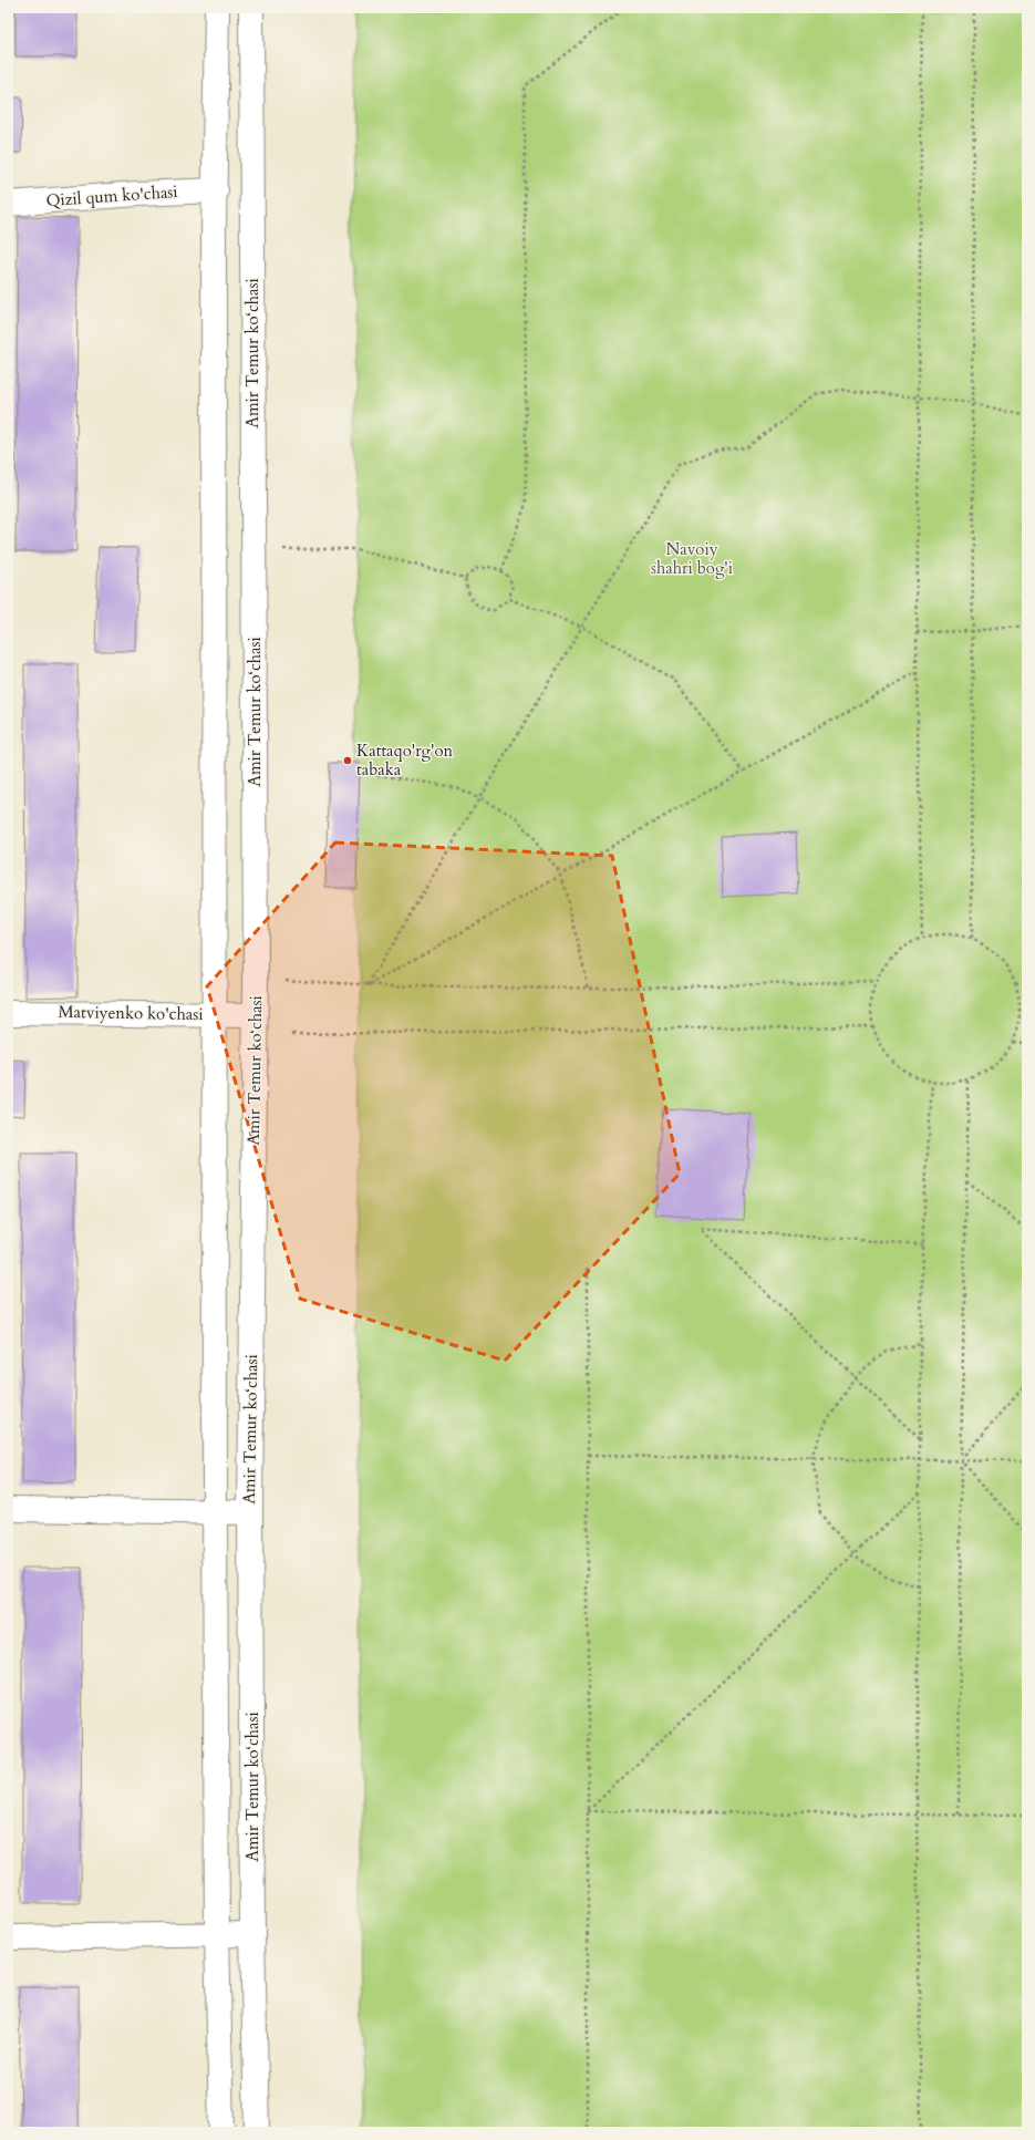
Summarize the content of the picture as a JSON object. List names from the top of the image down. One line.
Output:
{"streets":{"main road":["Qizil qum ko'chasi","Amir Temur ko‘chasi","Matviyenko ko'chasi"]},"crossings":[["Qizil qum ko'chasi","Amir Temur ko‘chasi"],["Amir Temur ko‘chasi","Matviyenko ko'chasi"]],"parks":["Navoiy shahri bog'i"],"places":["Kattaqo'rg'on tabaka"]}
